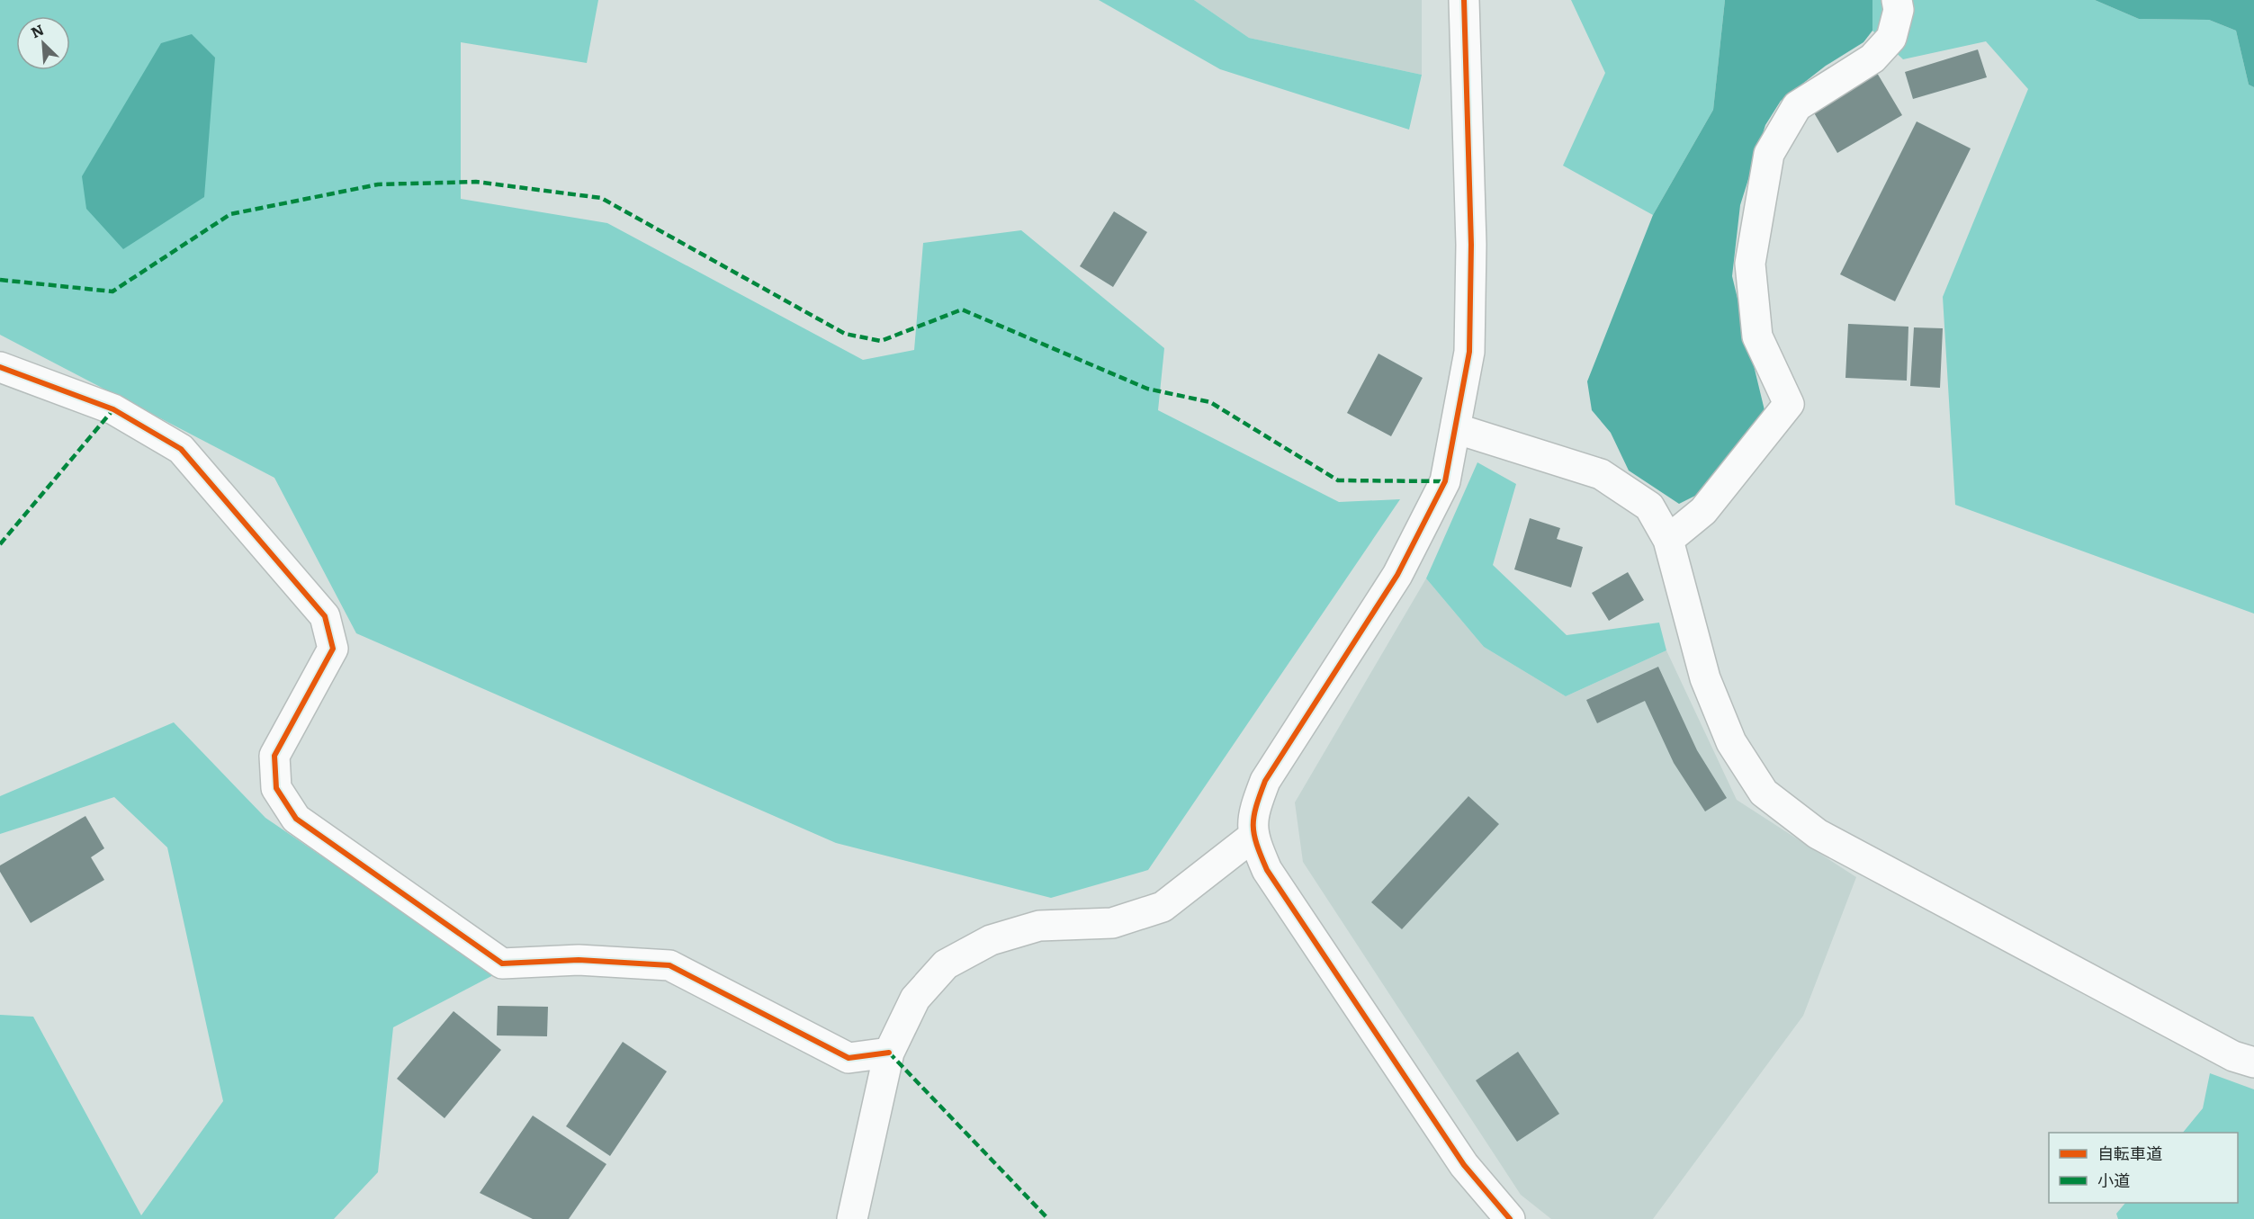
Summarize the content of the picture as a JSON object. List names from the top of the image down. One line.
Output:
{"legend":["自転車道","小道"],"north":"top left"}
